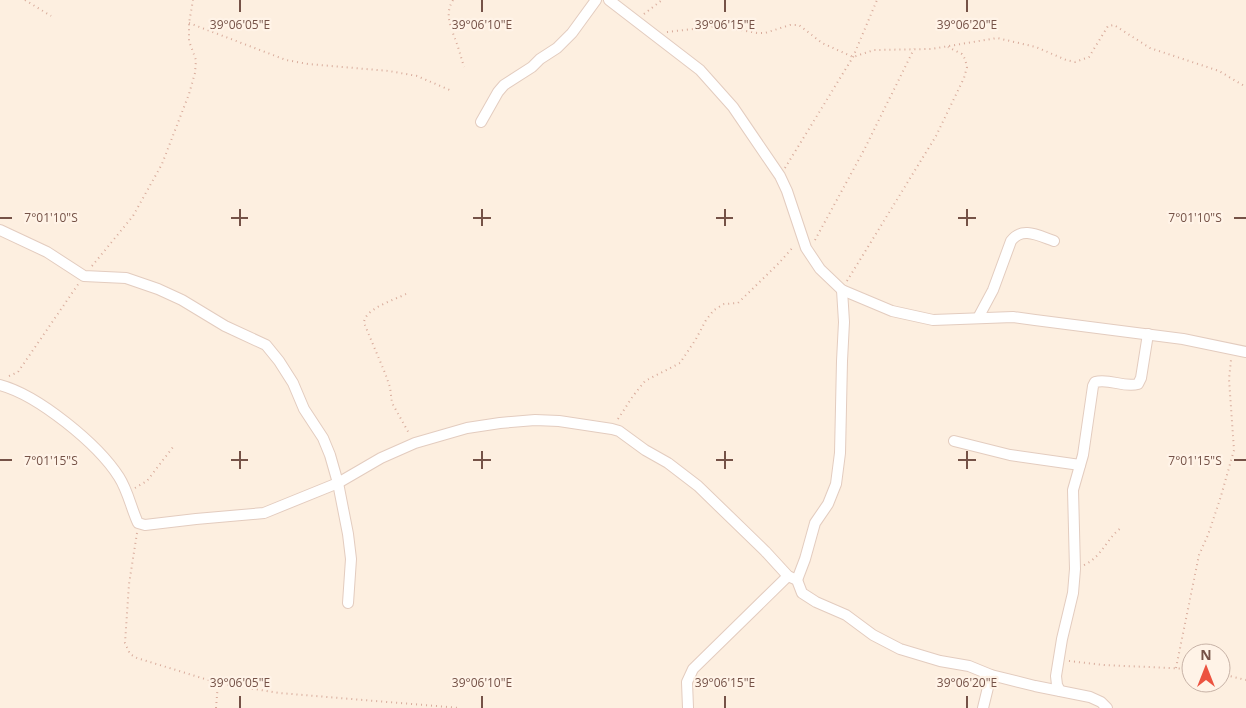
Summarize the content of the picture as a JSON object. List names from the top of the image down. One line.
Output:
{"north":"top","coordinates":["39°06'05\"E","39°06'10\"E","39°06'15\"E","39°06'20\"E","7°01'10\"S","7°01'15\"S"]}
